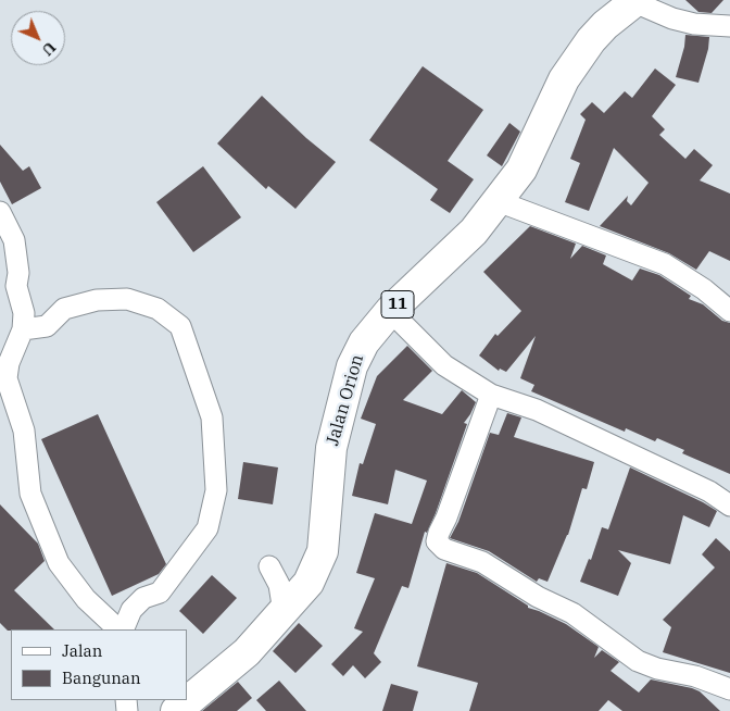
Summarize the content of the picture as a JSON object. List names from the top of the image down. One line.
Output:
{"streets":{"highway":["11","Jalan Orion"]},"legend":["Jalan","Bangunan"],"north":"bottom right"}
